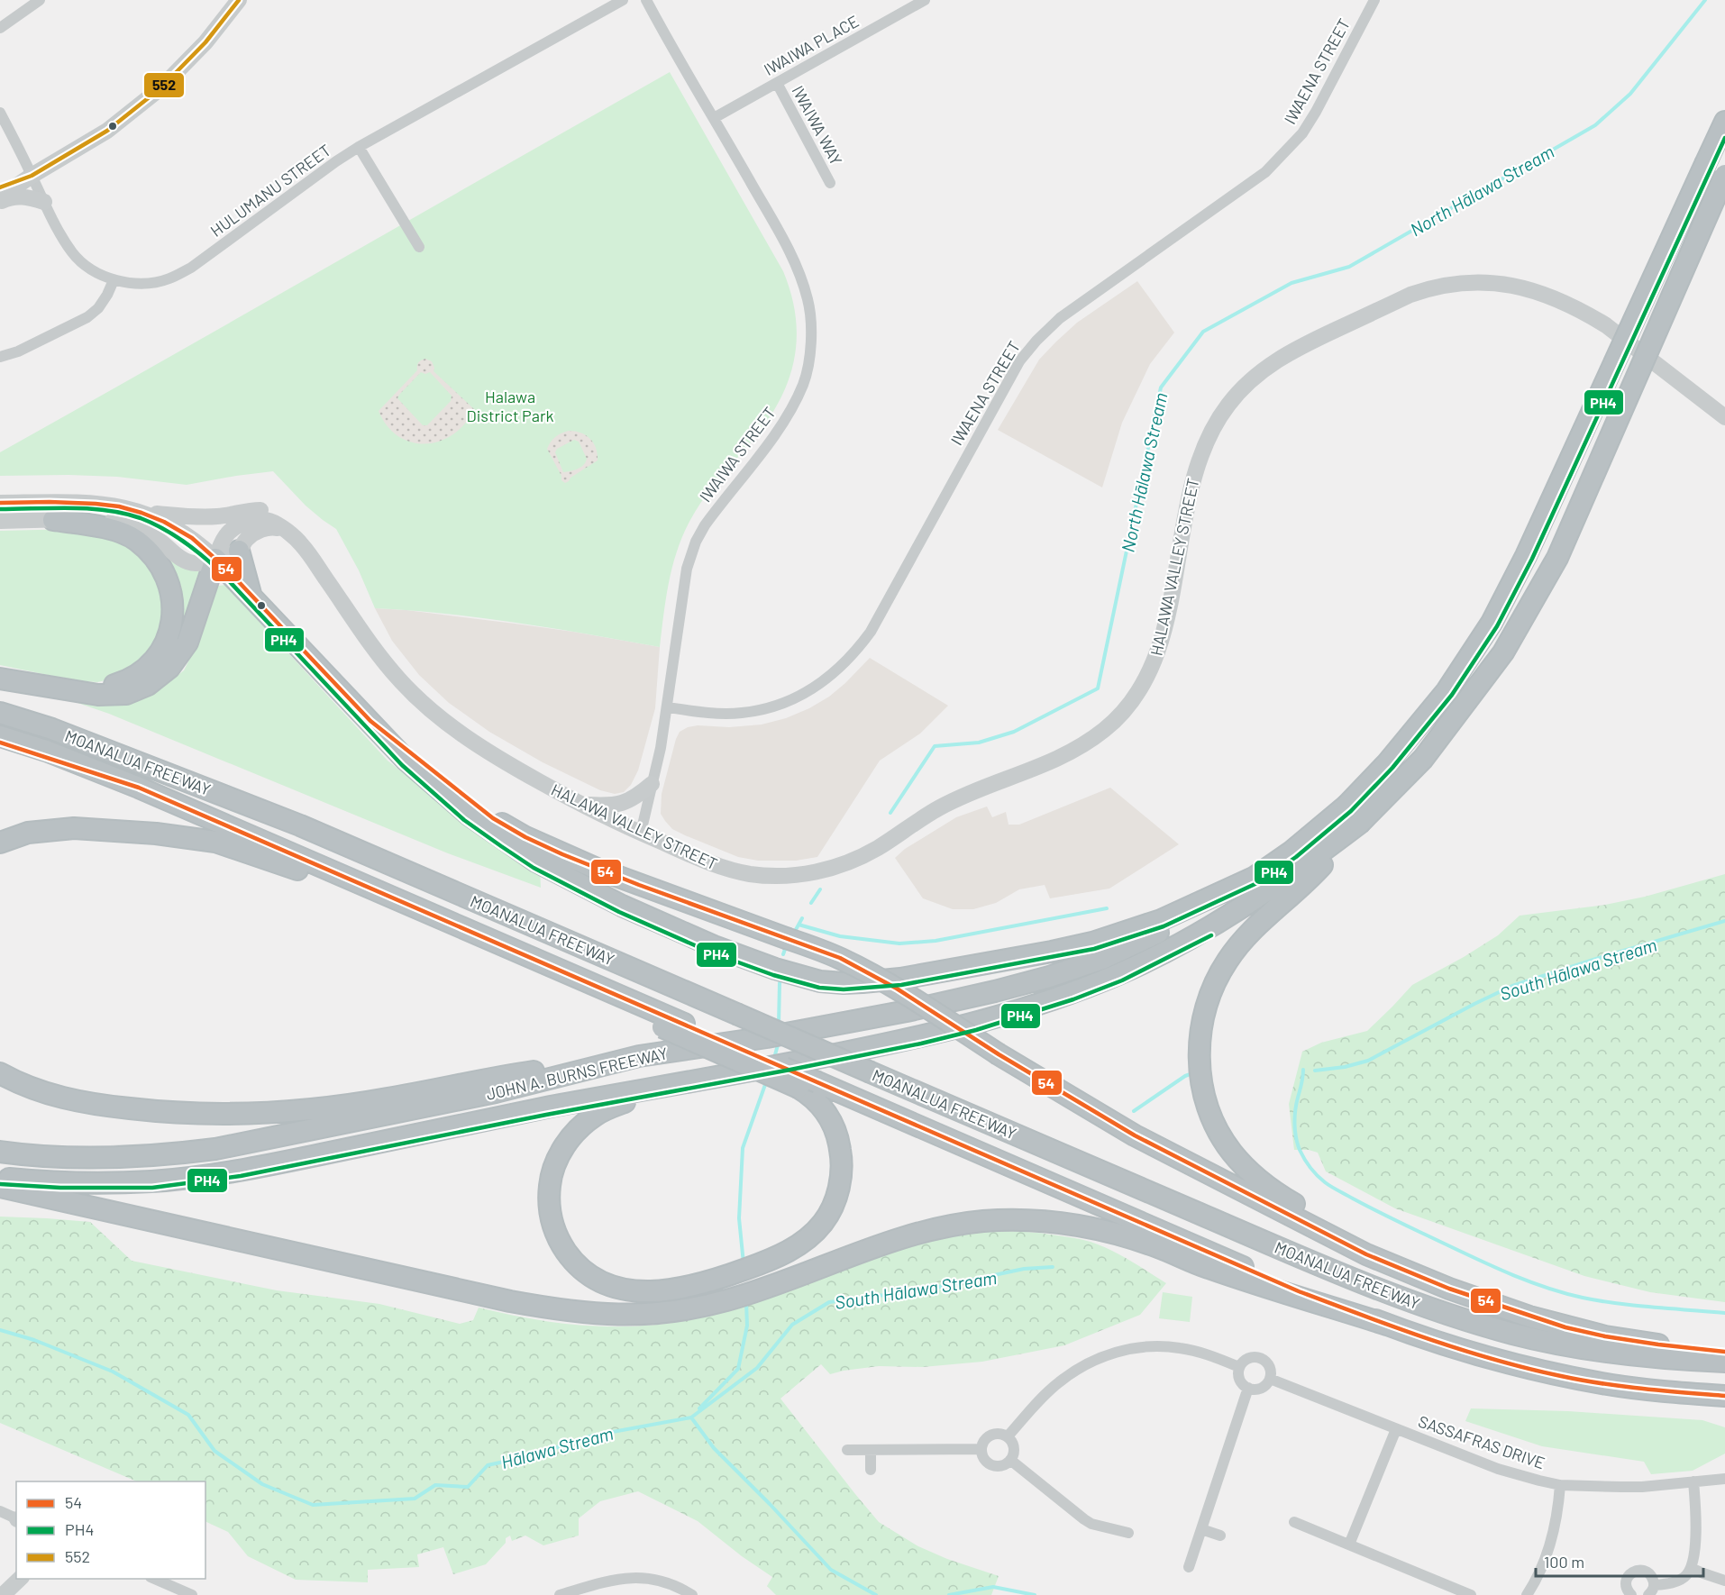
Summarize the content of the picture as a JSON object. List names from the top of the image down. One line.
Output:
{"streets":{"highway":["MOANALUA FREEWAY","JOHN A. BURNS FREEWAY"],"street":["IWAIWA PLACE","IWAENA STREET","IWAIWA WAY","HULUMANU STREET","IWAIWA STREET","HALAWA VALLEY STREET","SASSAFRAS DRIVE"]},"crossings":[["IWAIWA PLACE","IWAIWA WAY"],["IWAIWA PLACE","IWAIWA STREET"],["IWAENA STREET","IWAIWA STREET"],["IWAIWA STREET","HALAWA VALLEY STREET"]],"water":["North Hālawa Stream","South Hālawa Stream","Hālawa Stream"],"parks":["Halawa District Park"],"lines":["transit line 552","transit line PH4","transit line 54"],"legend":["54","PH4","552"],"scale_bar":"100 m"}
